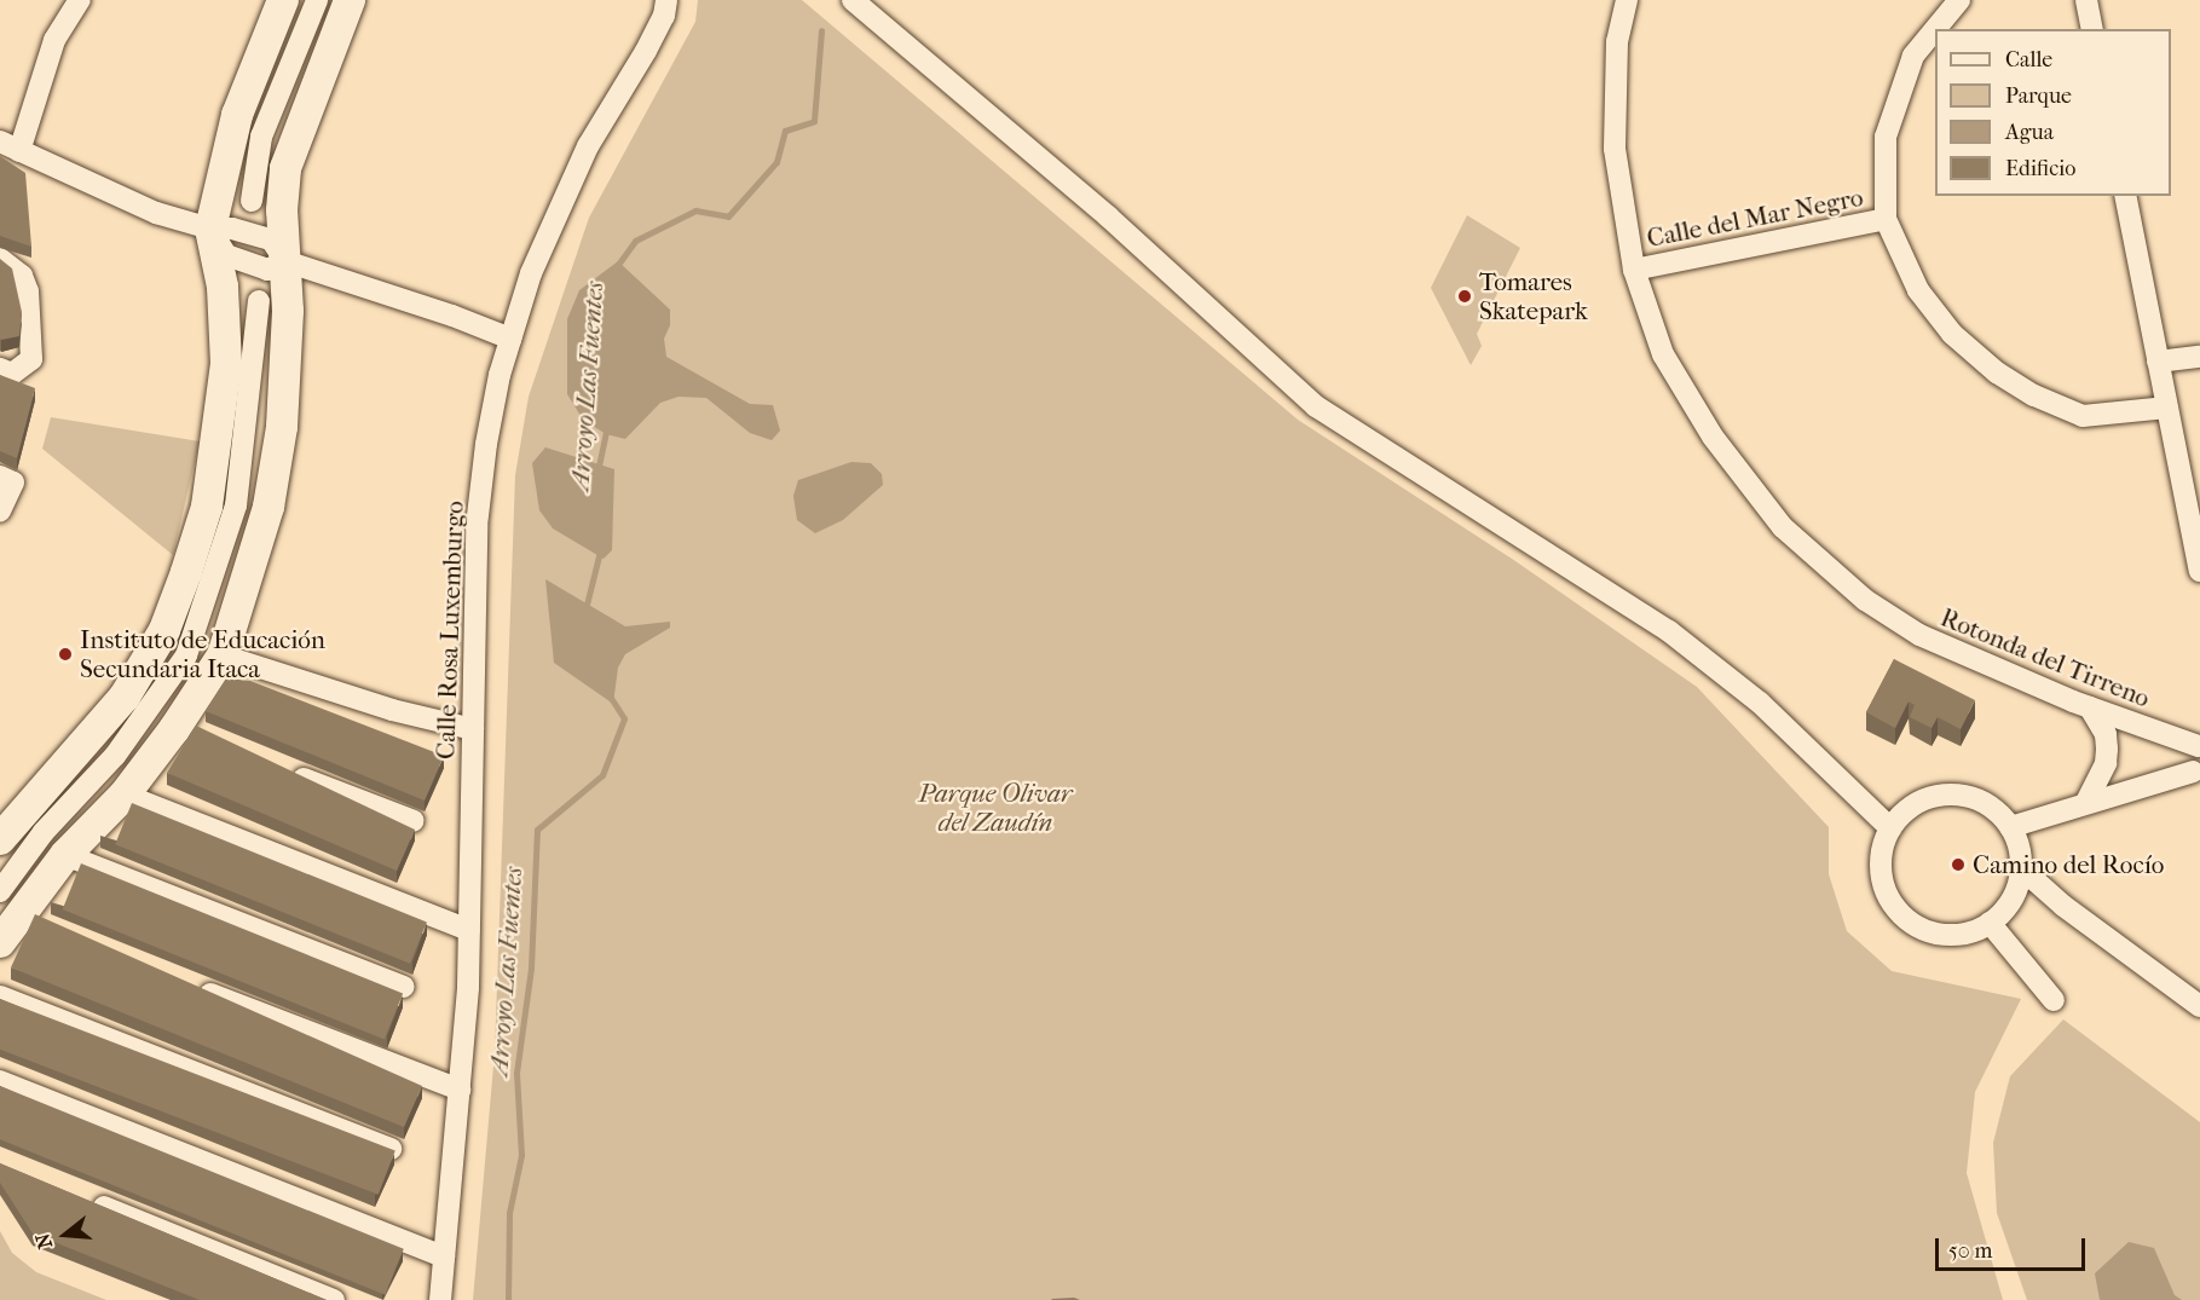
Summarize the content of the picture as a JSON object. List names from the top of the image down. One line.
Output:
{"streets":{"street":["Calle del Mar Negro","Calle Rosa Luxemburgo","Rotonda del Tirreno"]},"crossings":[["Calle del Mar Negro","Rotonda del Tirreno"]],"water":["Arroyo Las Fuentes"],"parks":["Parque Olivar del Zaudín"],"places":["Tomares Skatepark","Instituto de Educación Secundaria Itaca","Camino del Rocío"],"legend":["Calle","Parque","Agua","Edificio"],"scale_bar":"50 m","north":"left"}
